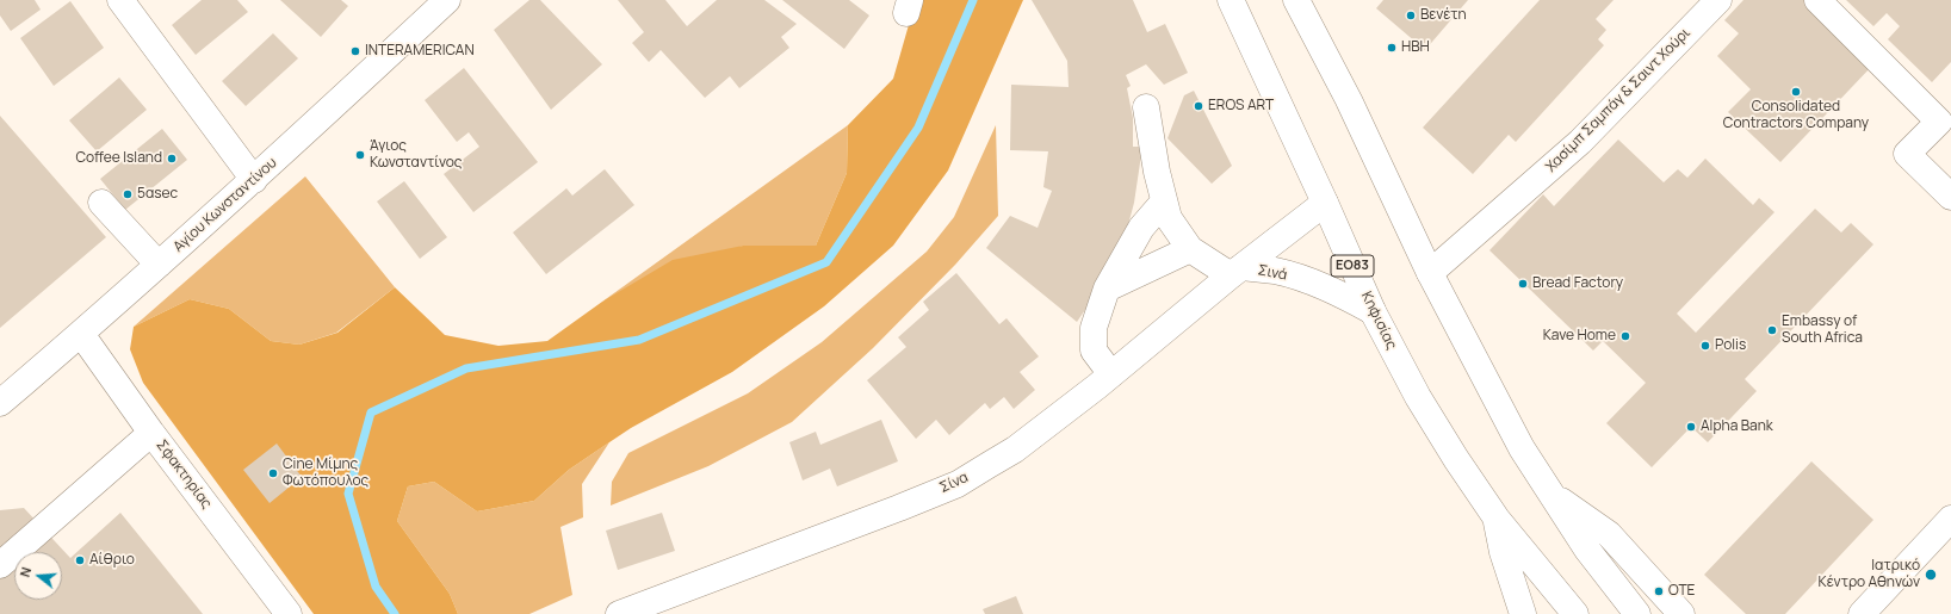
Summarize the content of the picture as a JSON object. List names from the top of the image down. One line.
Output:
{"streets":{"street":["Χασίμπ Σαμπάγ & Σαιντ Χούρι","Αγίου Κωνσταντίνου","ΕΟ83","Σινά","Κηφισίας","Σφακτηρίας","Σίνα"]},"crossings":[["Αγίου Κωνσταντίνου","Σφακτηρίας"],["Σινά","Κηφισίας"],["Σινά","Σίνα"]],"places":["Βενέτη","ΗΒΗ","INTERAMERICAN","Consolidated Contractors Company","EROS ART","Άγιος Κωνσταντίνος","Coffee Island","5αsec","Bread Factory","Embassy of South Africa","Kave Home","Polis","Alpha Bank","Cine Μίμης Φωτόπουλος","Αίθριο","Ιατρικό Κέντρο Αθηνών","ΟΤΕ"],"north":"left"}
